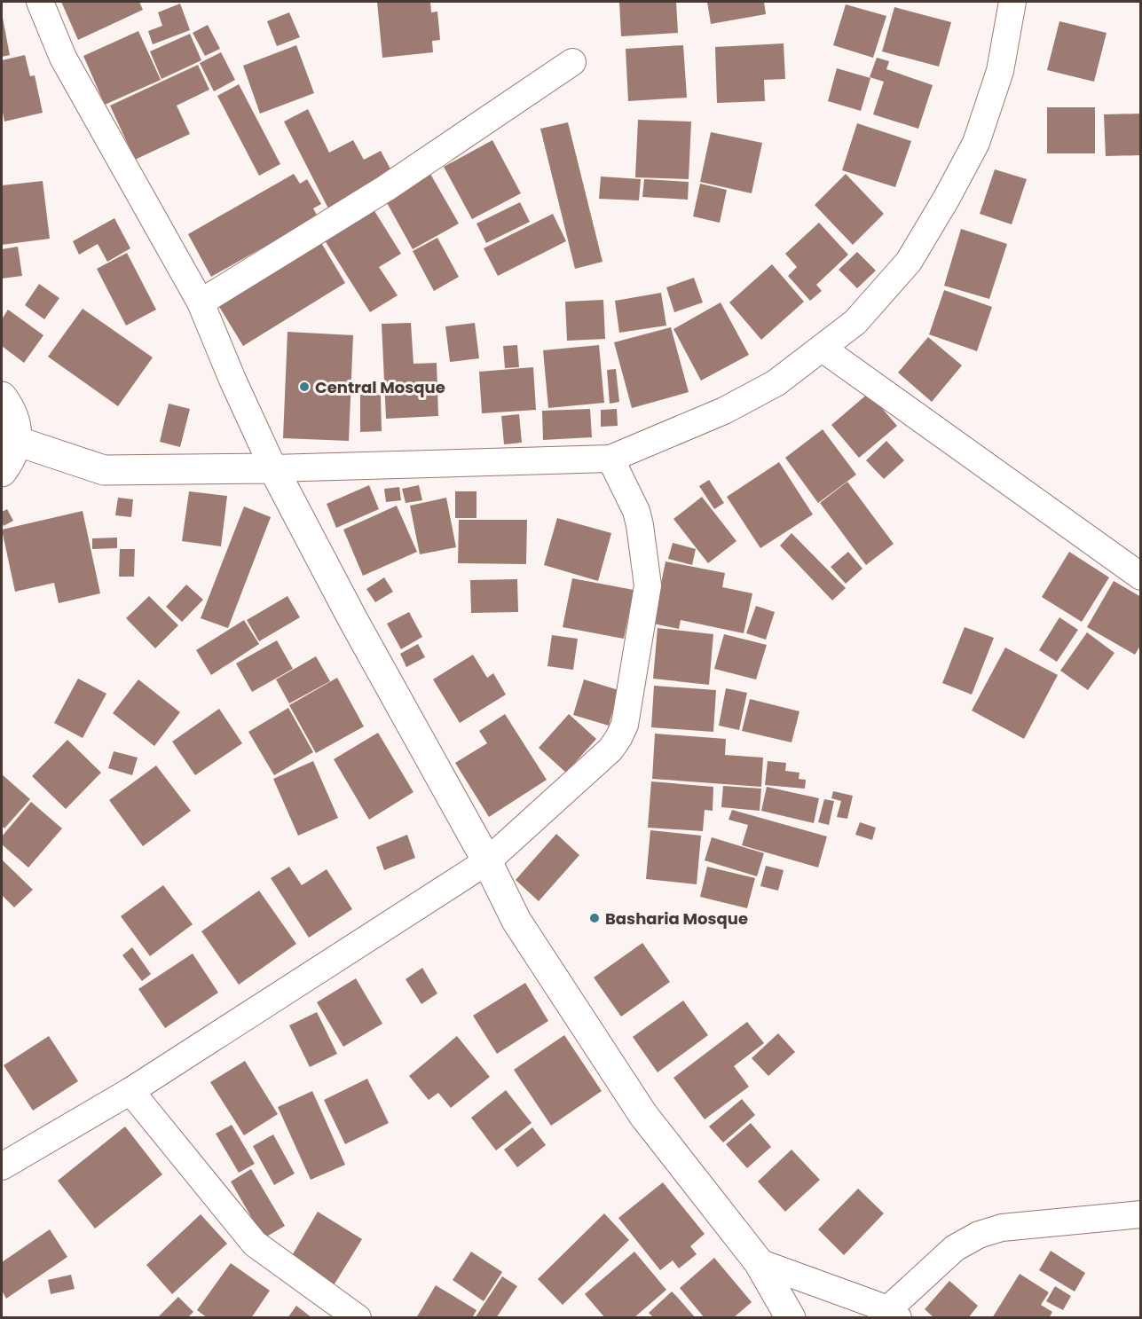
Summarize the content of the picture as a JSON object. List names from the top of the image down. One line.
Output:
{"places":["Central Mosque","Basharia Mosque"]}
